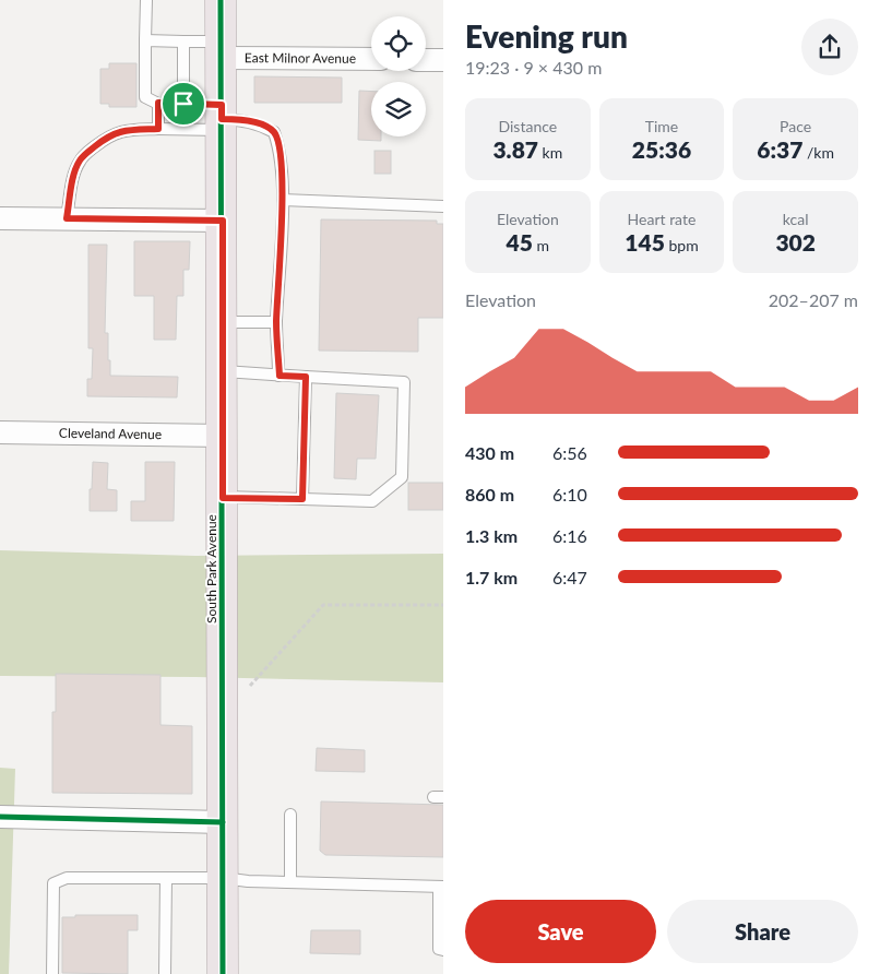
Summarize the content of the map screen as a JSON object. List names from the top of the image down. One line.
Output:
{"streets":{"main road":["South Park Avenue"],"street":["East Milnor Avenue","Cleveland Avenue"]},"crossings":[["East Milnor Avenue","South Park Avenue"],["Cleveland Avenue","South Park Avenue"]],"page":{"heading":["Evening run","19:23 · 9 × 430 m"],"stats":[["Distance","3.87 km"],["Time","25:36"],["Pace","6:37 /km"],["Elevation","45 m"],["Heart rate","145 bpm"],["kcal","302"]],"chart":["Elevation","202–207 m"],"list":[{"name":"430 m","note":"6:56"},{"name":"860 m","note":"6:10"},{"name":"1.3 km","note":"6:16"},{"name":"1.7 km","note":"6:47"}],"buttons":["Save","Share"]}}
